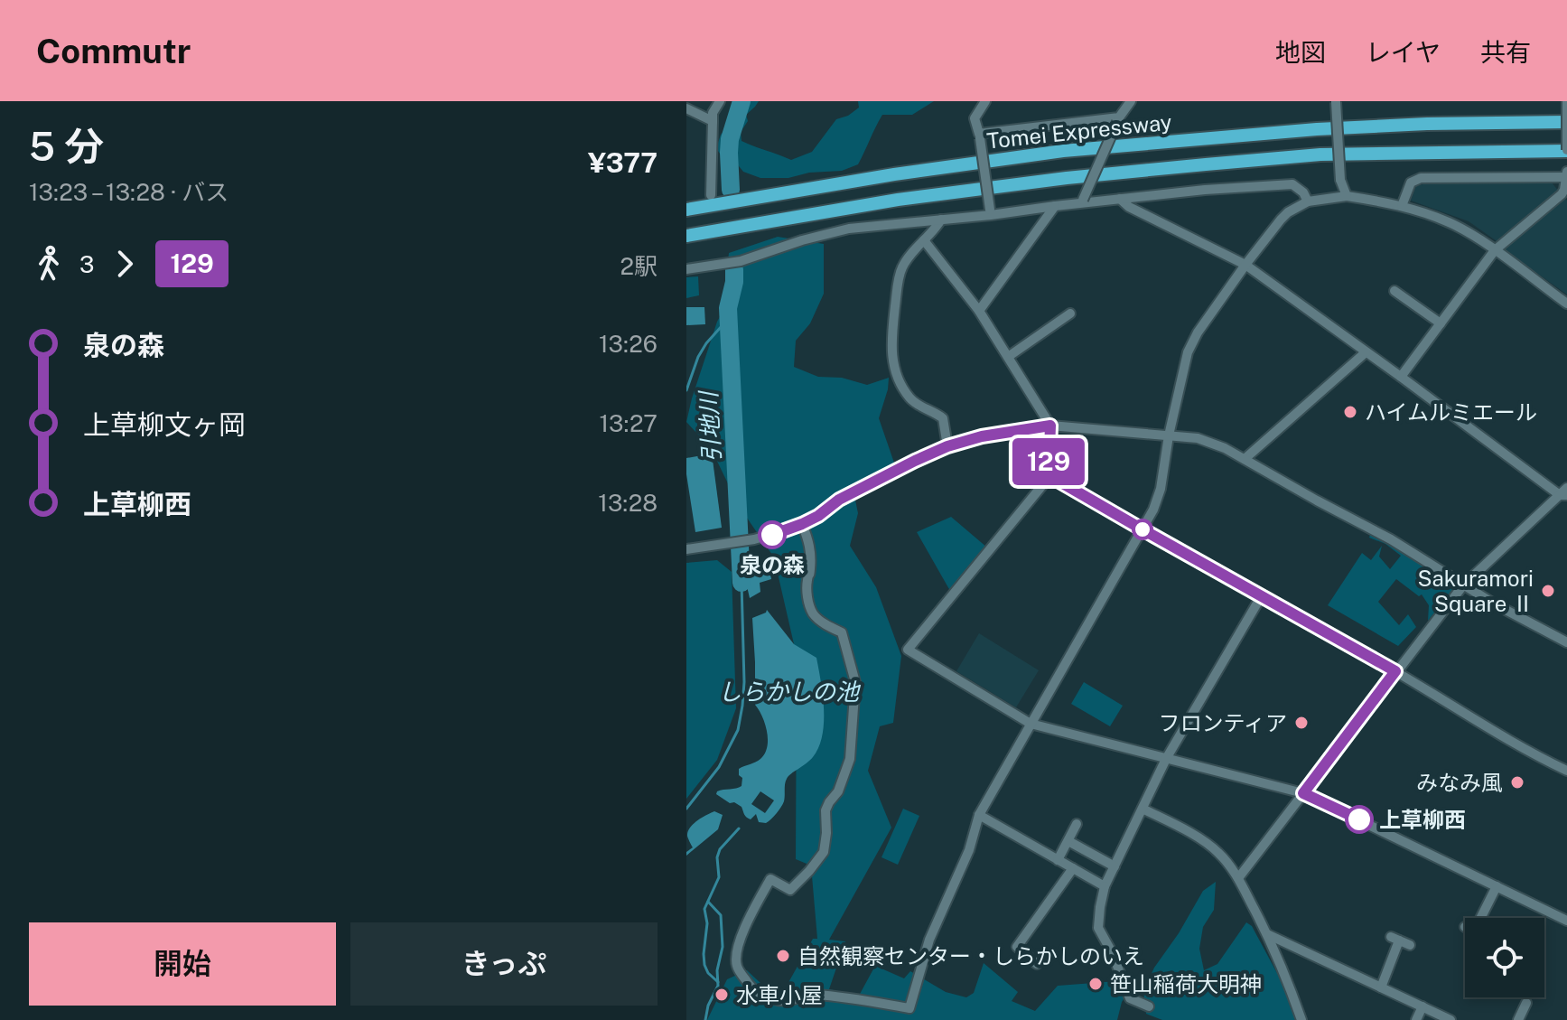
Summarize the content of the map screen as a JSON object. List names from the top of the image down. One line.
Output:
{"streets":{"highway":["Tomei Expressway"]},"water":["引地川","しらかしの池"],"places":["ハイムルミエール","泉の森","Sakuramori Square Ⅱ","フロンティア","みなみ風","上草柳西","自然観察センター・しらかしのいえ","笹山稲荷大明神","水車小屋"],"lines":["bus line 129"],"page":{"header":"Commutr","nav":["地図","レイヤ","共有"],"heading":["5 分","13:23 – 13:28 · バス","¥377"],"on_map":"129","legs":["3","129","2駅"],"list":[{"name":"泉の森","value":"13:26"},{"name":"上草柳文ヶ岡","value":"13:27"},{"name":"上草柳西","value":"13:28"}],"buttons":["開始","きっぷ"]}}
